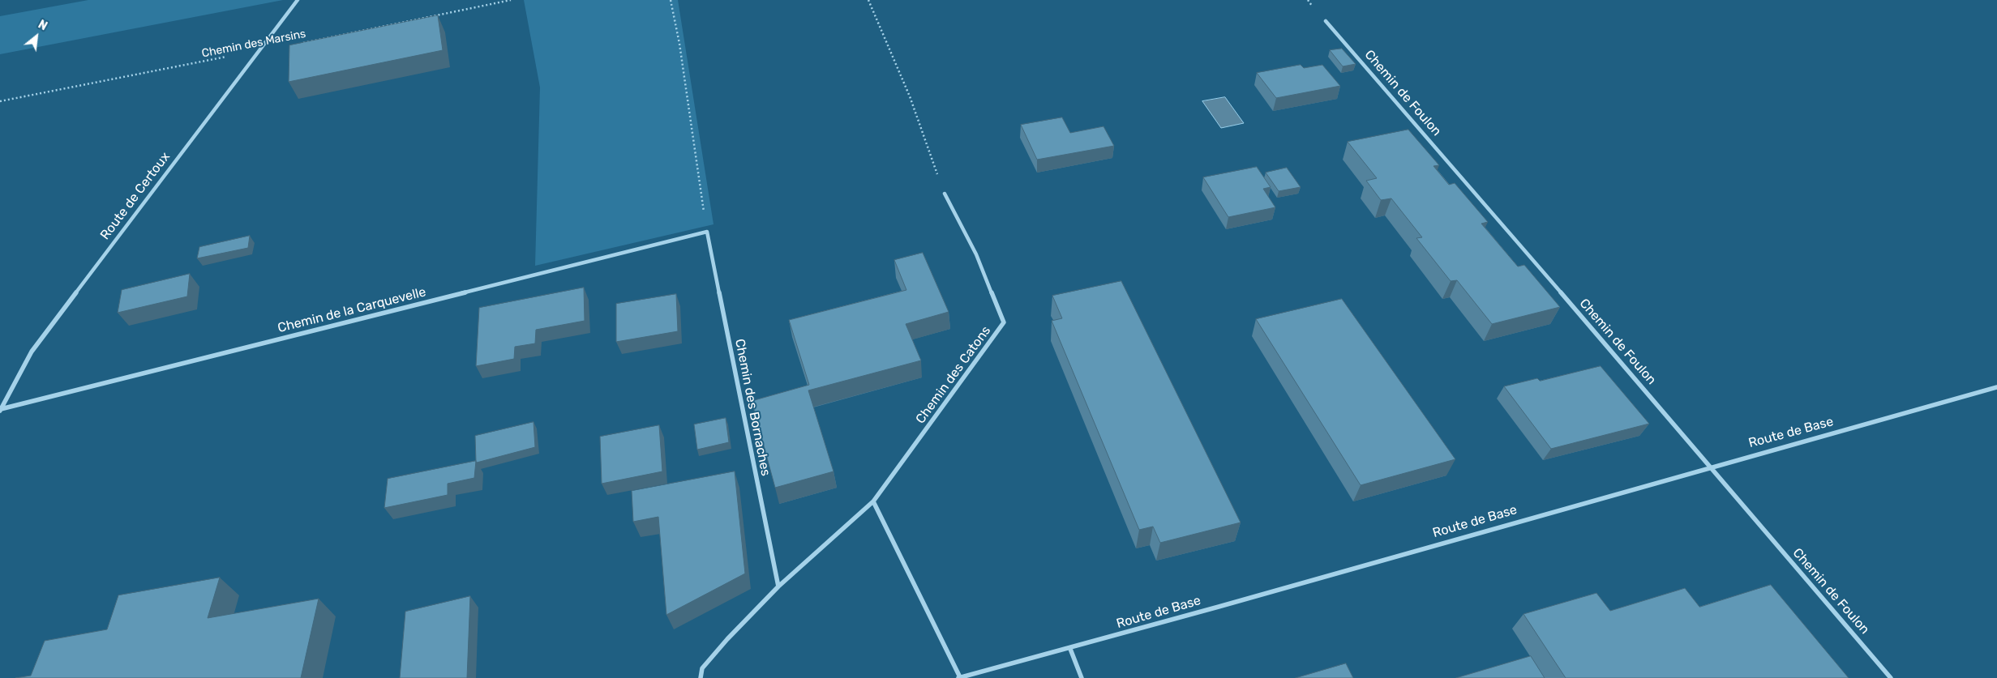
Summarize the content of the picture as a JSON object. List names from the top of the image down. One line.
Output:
{"streets":{"street":["Chemin de Foulon","Route de Certoux","Chemin de la Carquevelle","Chemin des Catons","Chemin des Bornaches","Route de Base"],"path":["Chemin des Marsins"]},"crossings":[["Chemin des Marsins","Route de Certoux"],["Chemin de Foulon","Route de Base"],["Route de Certoux","Chemin de la Carquevelle"],["Chemin de la Carquevelle","Chemin des Bornaches"],["Chemin des Catons","Chemin des Bornaches"]],"north":"top right"}
